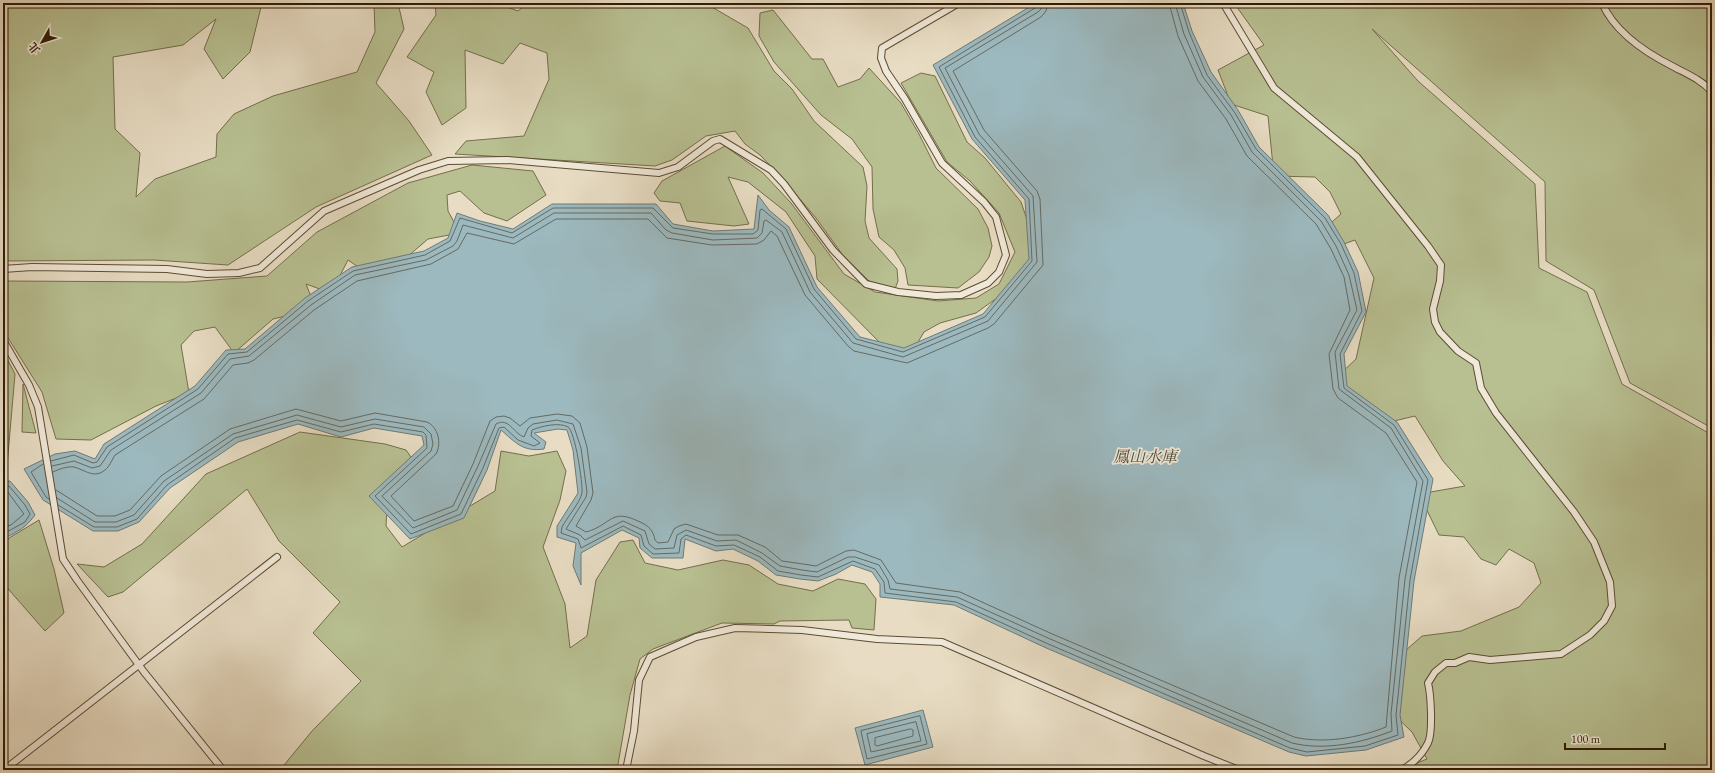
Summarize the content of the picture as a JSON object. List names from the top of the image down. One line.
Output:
{"water":["鳳山水庫"],"scale_bar":"100 m","north":"bottom left"}
